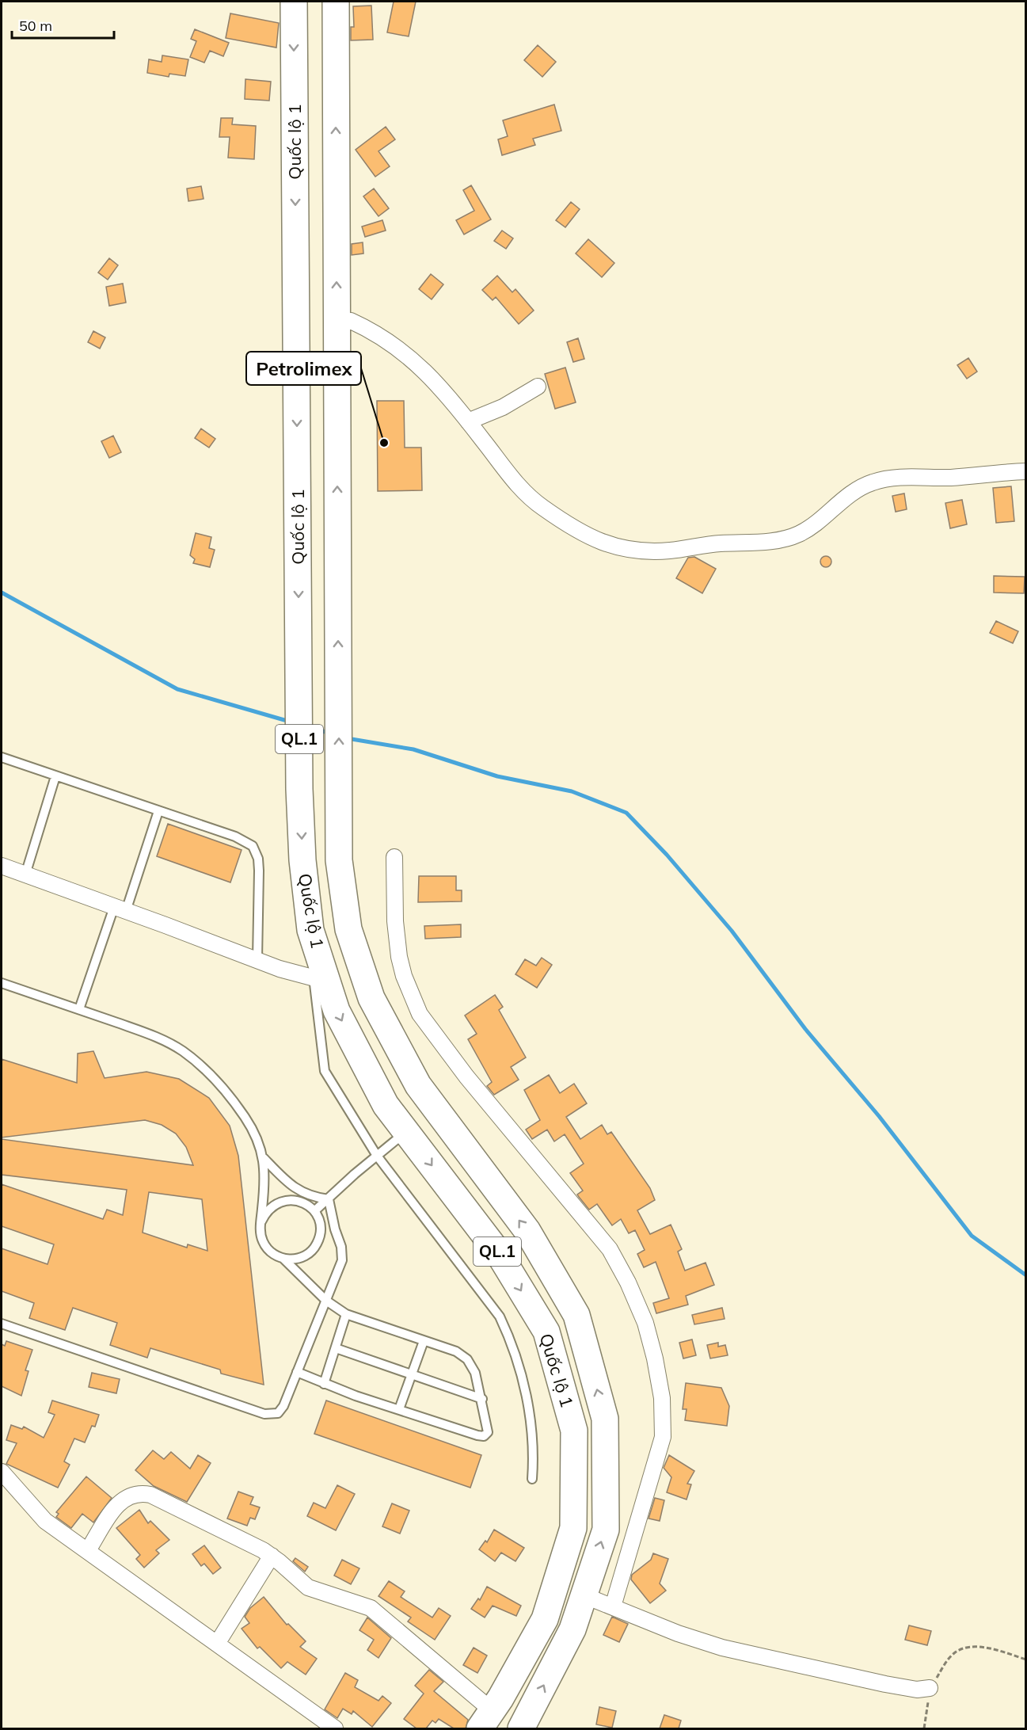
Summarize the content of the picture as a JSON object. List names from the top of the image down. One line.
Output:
{"streets":{"highway":["Quốc lộ 1","QL.1"]},"places":["Petrolimex"],"scale_bar":"50 m"}
